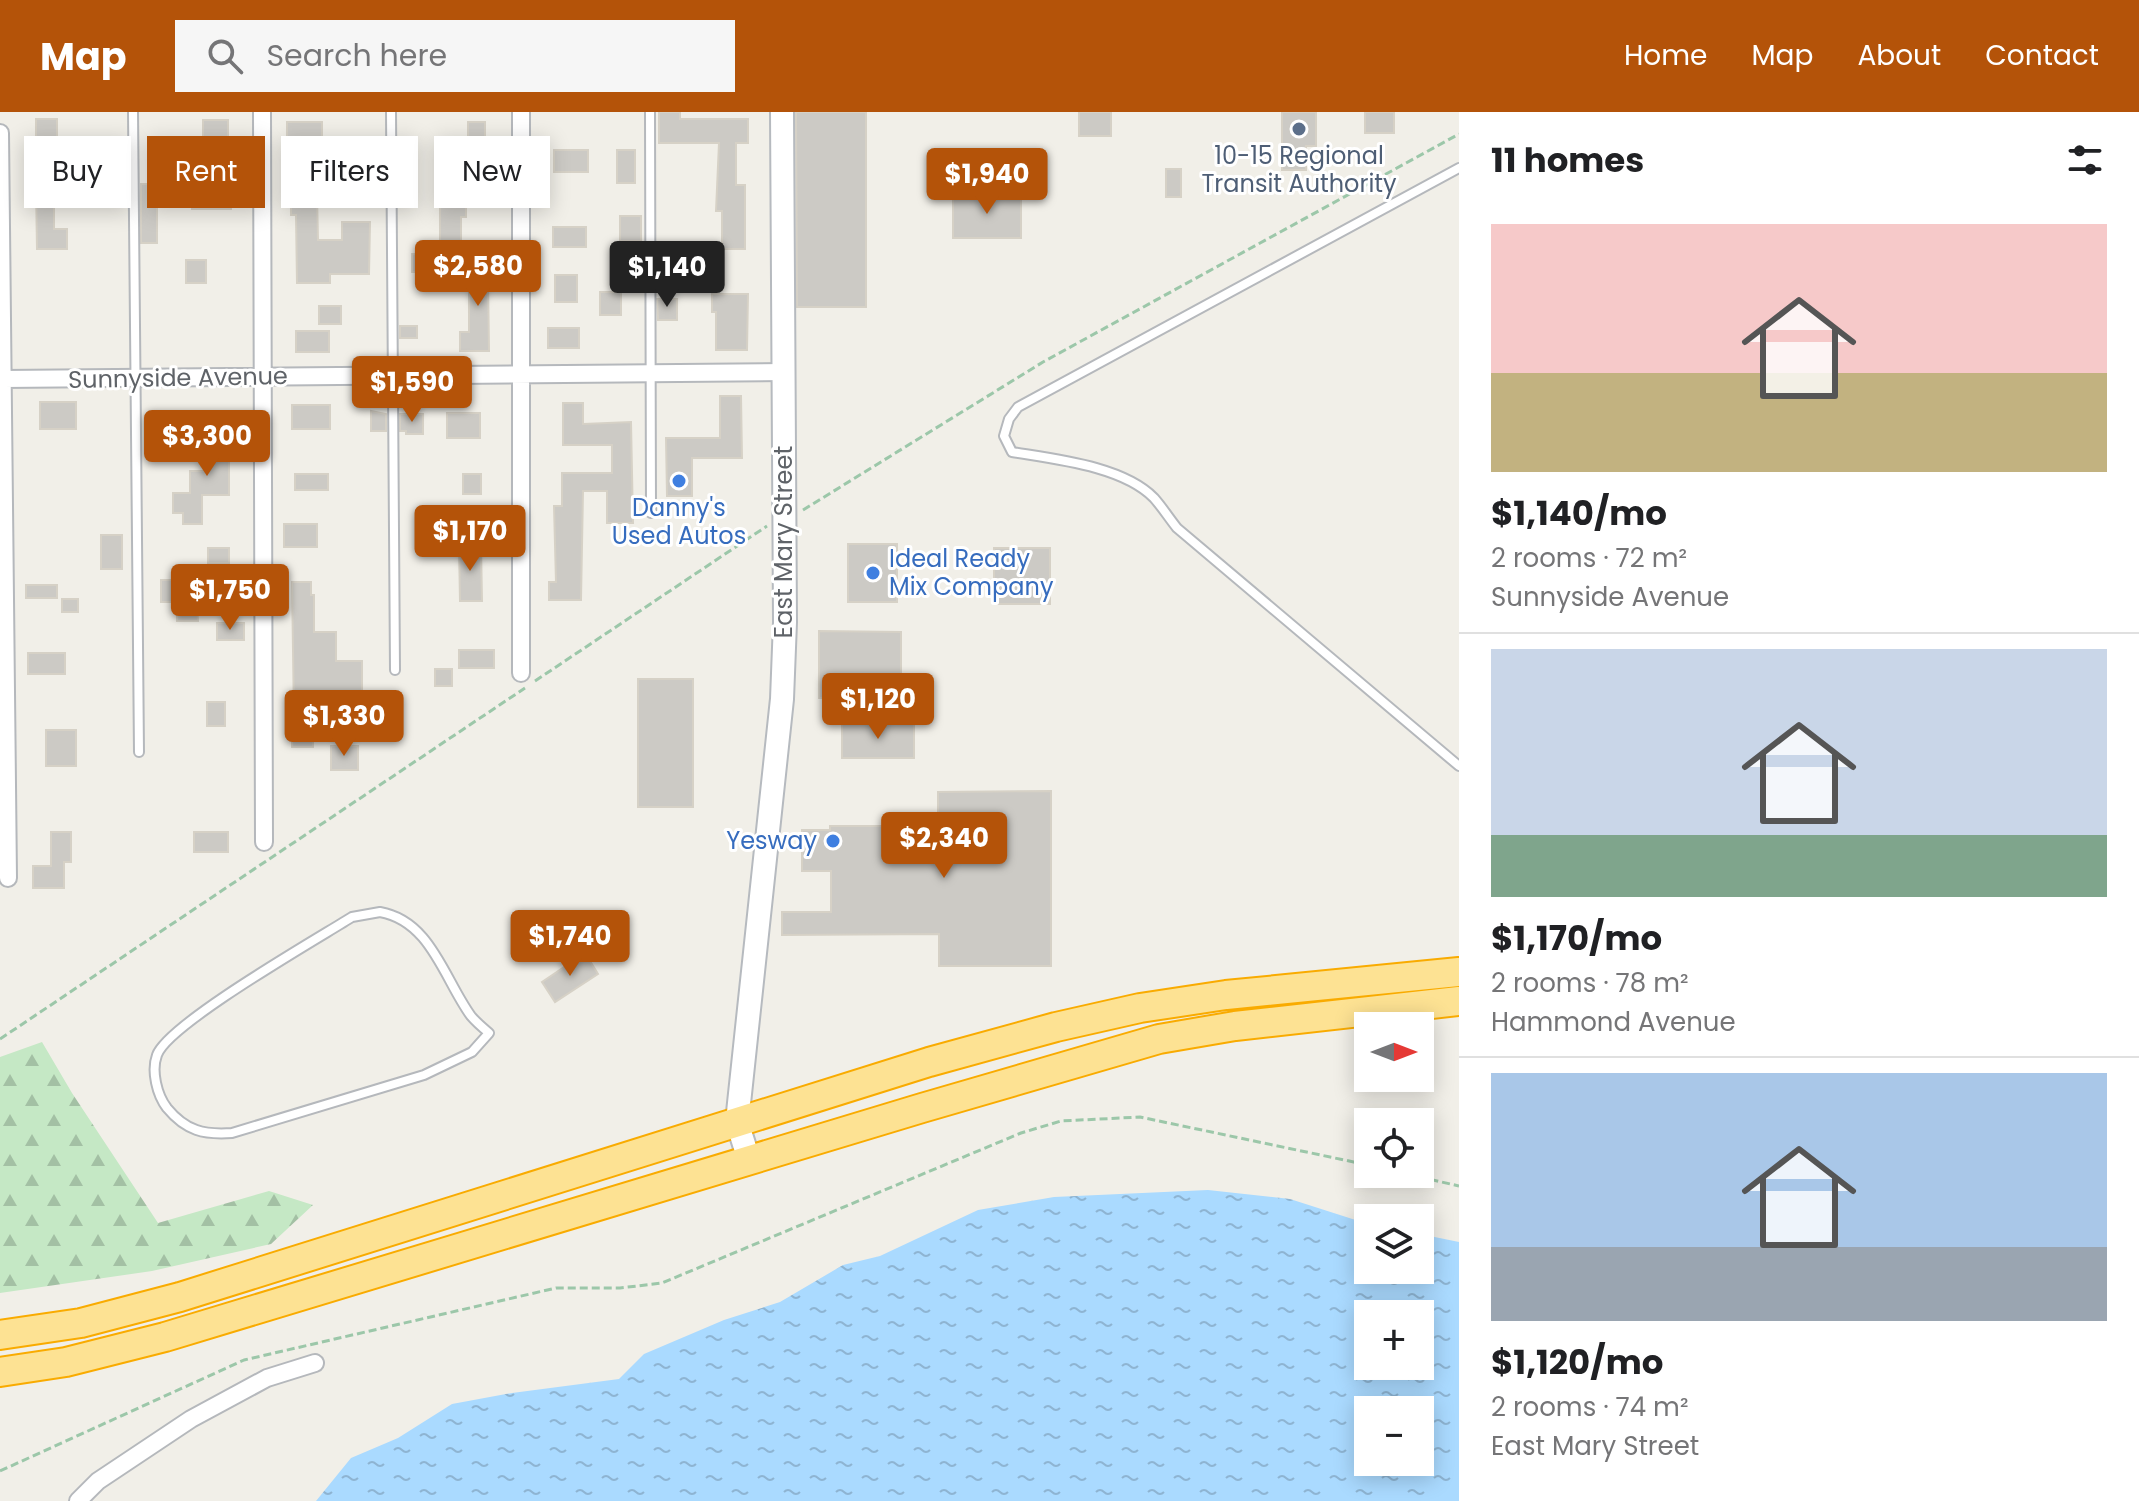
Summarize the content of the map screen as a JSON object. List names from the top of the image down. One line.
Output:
{"streets":{"main road":["East Mary Street"],"street":["Sunnyside Avenue"]},"crossings":[["Sunnyside Avenue","East Mary Street"]],"places":["10-15 Regional Transit Authority","Danny's Used Autos","Ideal Ready Mix Company","Yesway"],"north":"right","page":{"header":"Map","search":"Search here","nav":["Home","Map","About","Contact"],"heading":"11 homes","chip":["Buy","Rent","Filters","New"],"price":["$1,940","$2,580","$1,140","$1,590","$3,300","$1,170","$1,750","$1,120","$1,330","$2,340","$1,740"],"list":[{"name":"$1,140/mo","note":"2 rooms · 72 m² · Sunnyside Avenue"},{"name":"$1,170/mo","note":"2 rooms · 78 m² · Hammond Avenue"},{"name":"$1,120/mo","note":"2 rooms · 74 m² · East Mary Street"}],"map_buttons":["+","−"]}}
